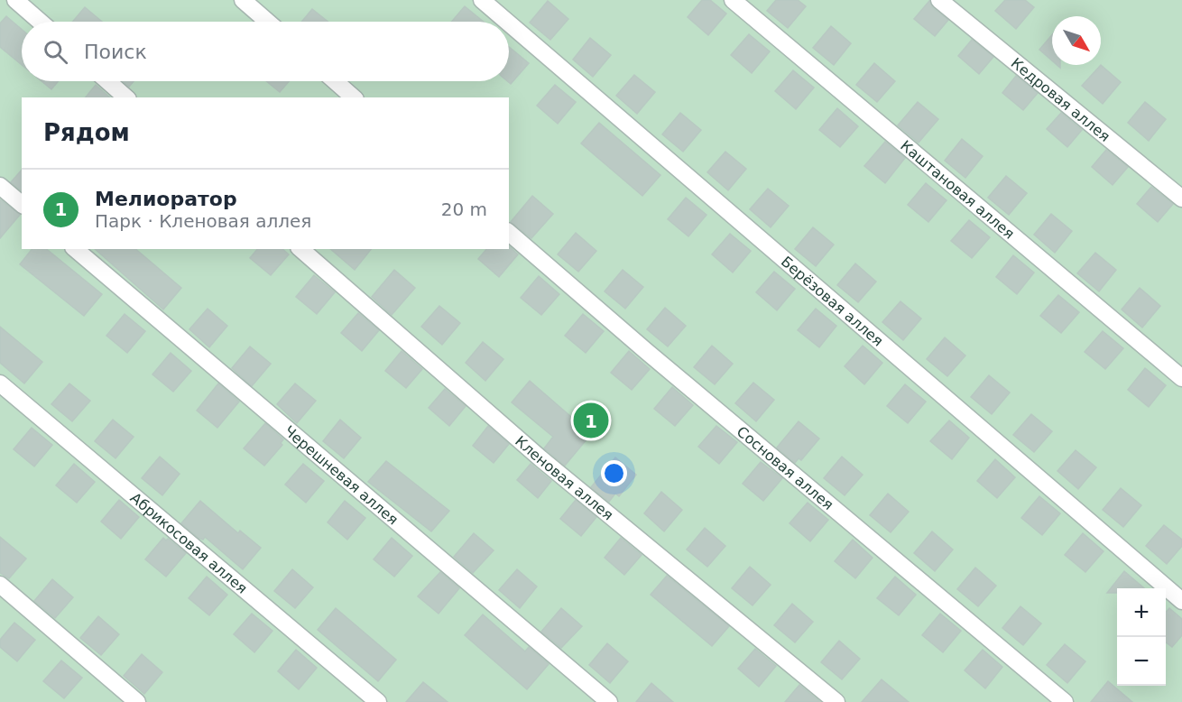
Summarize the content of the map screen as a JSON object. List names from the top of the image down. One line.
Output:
{"streets":{"street":["Кедровая аллея","Каштановая аллея","Берёзовая аллея","Сосновая аллея","Черешневая аллея","Кленовая аллея","Абрикосовая аллея"]},"north":"bottom right","page":{"search":"Поиск","heading":"Рядом","list":[{"mark":"1","name":"Мелиоратор","note":"Парк · Кленовая аллея","value":"20 m"}],"pins":"1","map_buttons":["+","−"]}}
